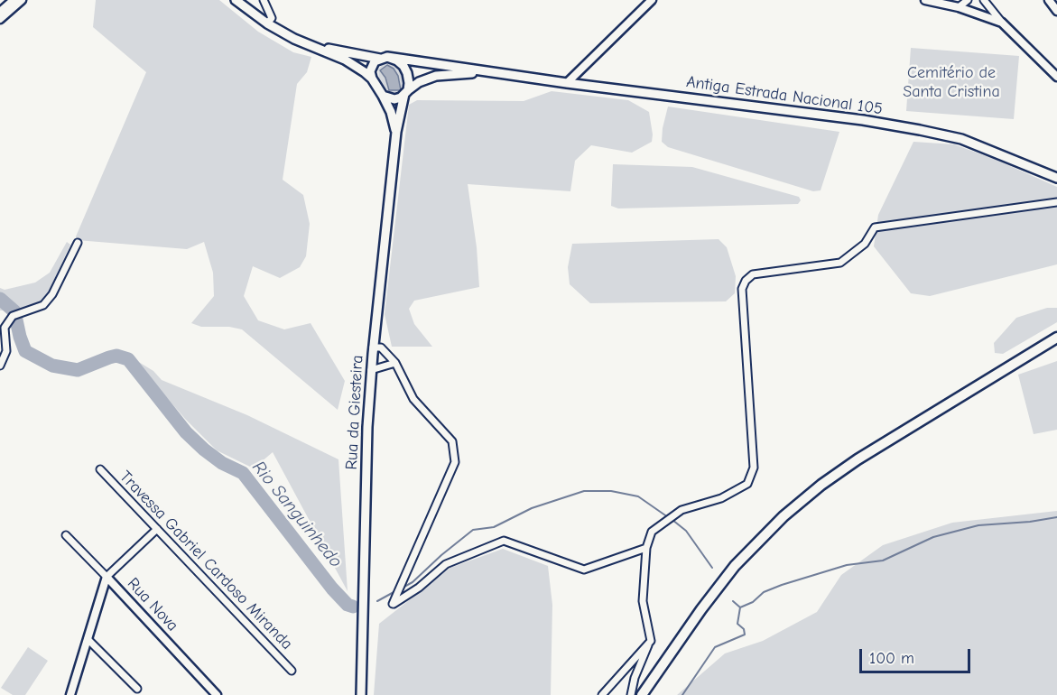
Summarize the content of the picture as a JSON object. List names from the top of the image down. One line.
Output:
{"streets":{"main road":["Antiga Estrada Nacional 105","Rua da Giesteira"],"street":["Travessa Gabriel Cardoso Miranda","Rua Nova"]},"crossings":[["Antiga Estrada Nacional 105","Rua da Giesteira"]],"water":["Rio Sanguinhedo"],"parks":["Cemitério de Santa Cristina"],"scale_bar":"100 m"}
